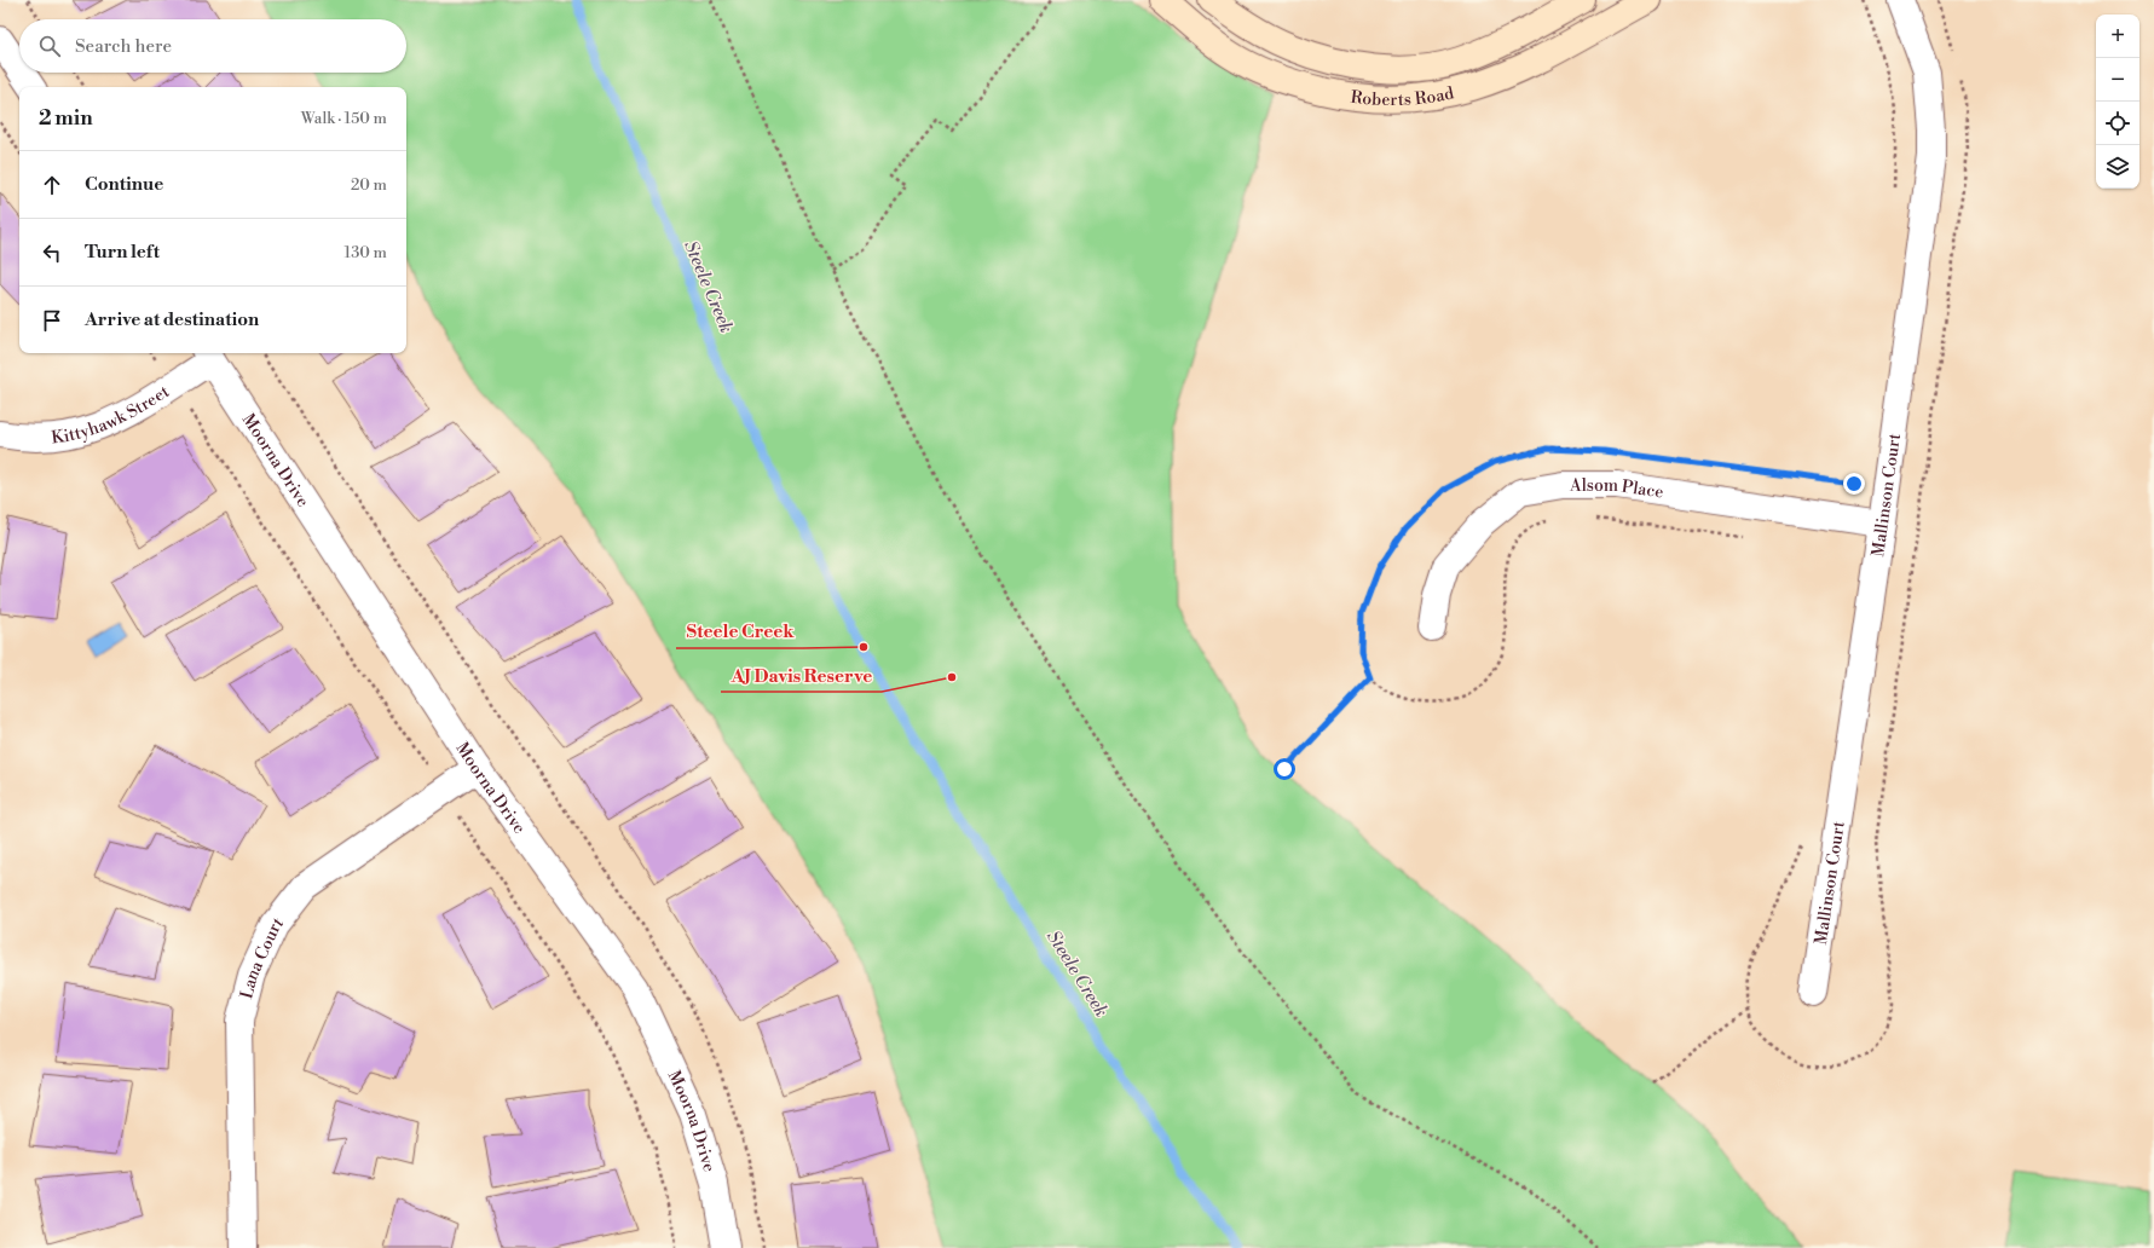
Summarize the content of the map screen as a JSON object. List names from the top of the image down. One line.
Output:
{"streets":{"street":["Roberts Road","Kittyhawk Street","Moorna Drive","Alsom Place","Mallinson Court","Lana Court"]},"crossings":[["Kittyhawk Street","Moorna Drive"],["Moorna Drive","Lana Court"],["Alsom Place","Mallinson Court"]],"water":["Steele Creek"],"places":["Steele Creek","AJ Davis Reserve"],"page":{"map_buttons":["+","−"],"search":"Search here","heading":["2 min","Walk · 150 m"],"list":[["Continue","20 m"],["Turn left","130 m"],"Arrive at destination"]}}
